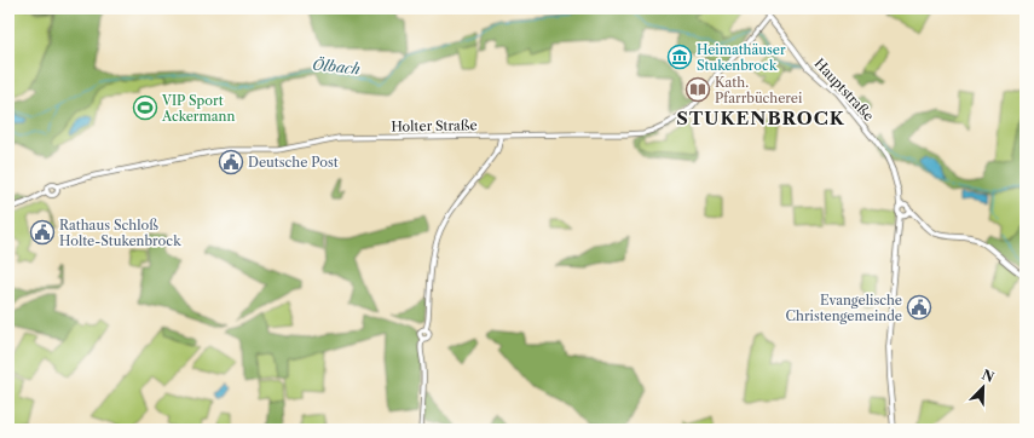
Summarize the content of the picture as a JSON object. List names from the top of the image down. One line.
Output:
{"streets":{"main road":["Hauptstraße"],"street":["Holter Straße"]},"crossings":[["Hauptstraße","Holter Straße"]],"districts":["STUKENBROCK"],"water":["Ölbach"],"places":{"museum":["Heimathäuser Stukenbrock"],"library":["Kath. Pfarrbücherei"],"sports":["VIP Sport Ackermann"],"public building":["Deutsche Post","Rathaus Schloß Holte-Stukenbrock","Evangelische Christengemeinde"]},"north":"top right"}
